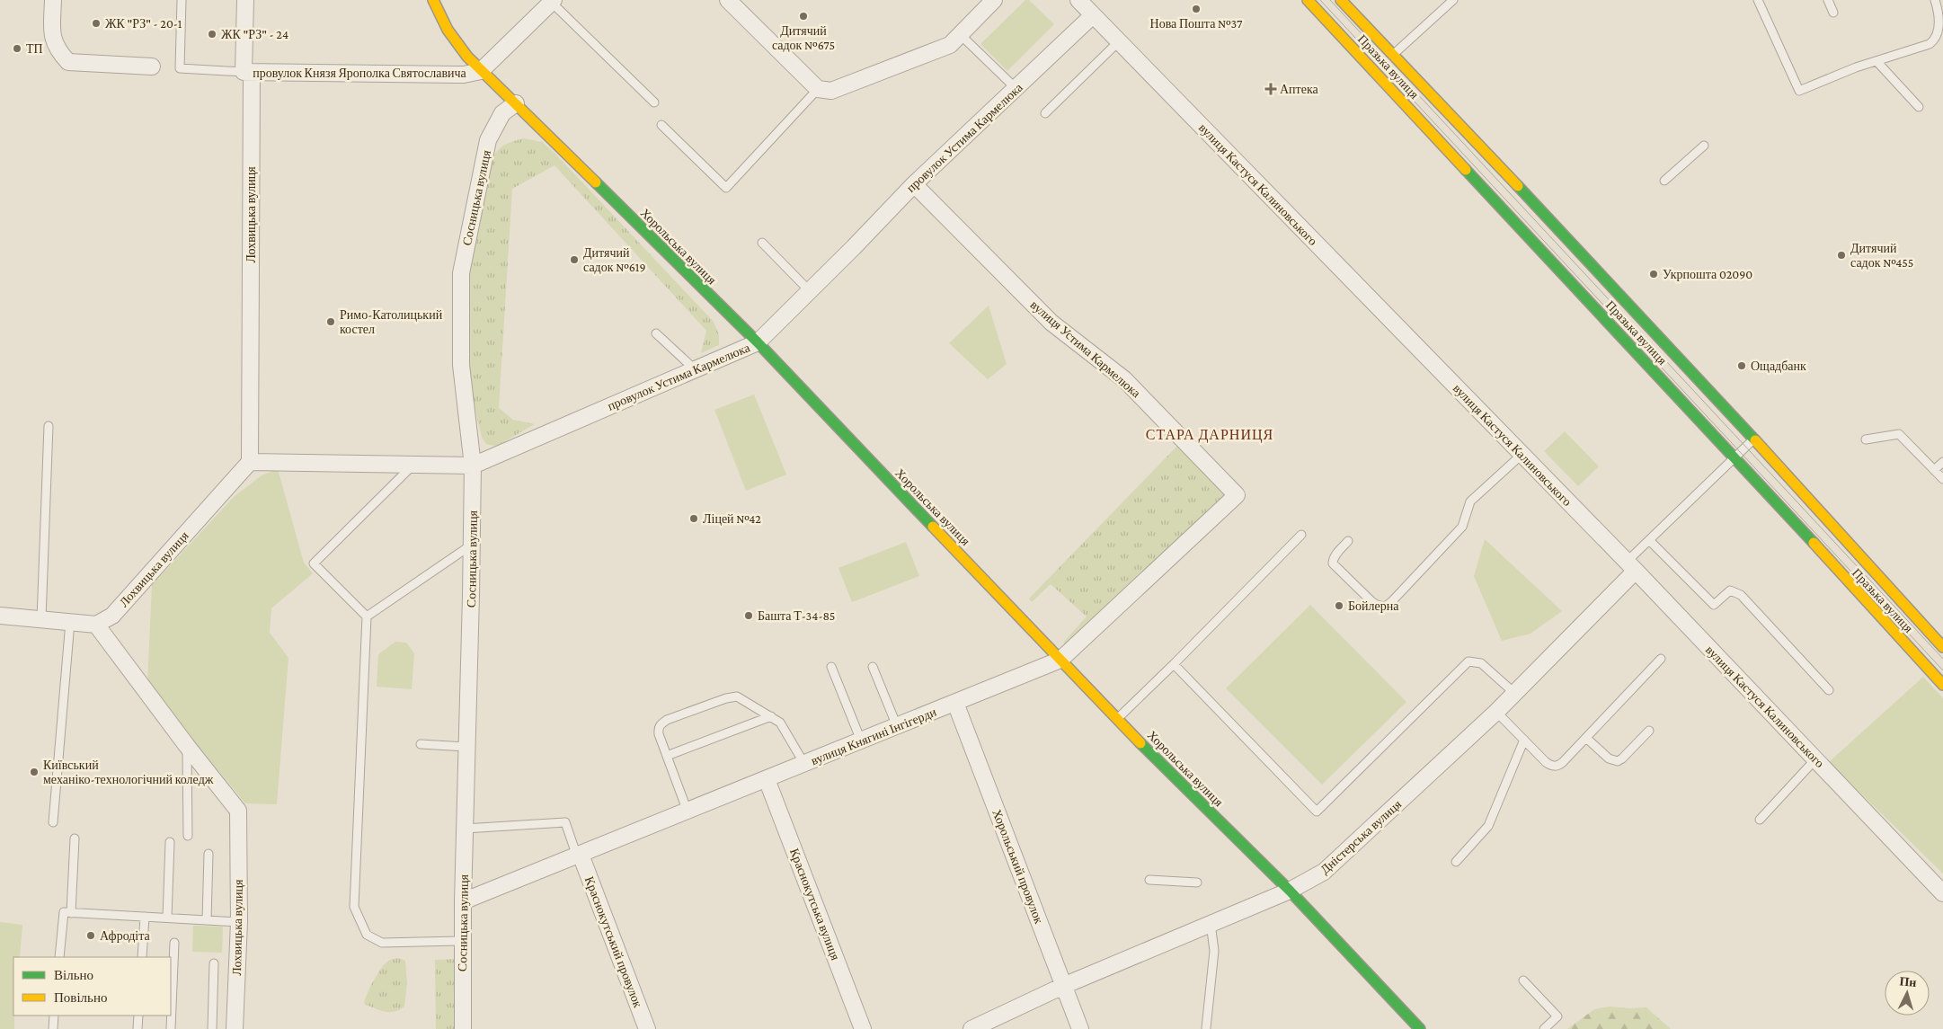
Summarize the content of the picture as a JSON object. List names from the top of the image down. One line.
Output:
{"streets":{"street":["Празька вулиця","провулок Князя Ярополка Святославича","провулок Устима Кармелюка","вулиця Кастуся Калиновського","Сосницька вулиця","Лохвицька вулиця","Хорольська вулиця","вулиця Устима Кармелюка","вулиця Княгині Інгігерди","Дністерська вулиця","Хорольський провулок","Краснокутська вулиця","Краснокутський провулок"]},"crossings":[["провулок Князя Ярополка Святославича","Лохвицька вулиця"],["провулок Князя Ярополка Святославича","Хорольська вулиця"],["провулок Устима Кармелюка","вулиця Кастуся Калиновського"],["провулок Устима Кармелюка","Сосницька вулиця"],["провулок Устима Кармелюка","Лохвицька вулиця"],["провулок Устима Кармелюка","Хорольська вулиця"],["провулок Устима Кармелюка","вулиця Устима Кармелюка"],["вулиця Кастуся Калиновського","Дністерська вулиця"],["Сосницька вулиця","Хорольська вулиця"],["Сосницька вулиця","вулиця Княгині Інгігерди"],["Хорольська вулиця","вулиця Княгині Інгігерди"],["Хорольська вулиця","Дністерська вулиця"],["вулиця Устима Кармелюка","вулиця Княгині Інгігерди"],["вулиця Княгині Інгігерди","Хорольський провулок"],["вулиця Княгині Інгігерди","Краснокутська вулиця"],["вулиця Княгині Інгігерди","Краснокутський провулок"],["Дністерська вулиця","Хорольський провулок"]],"districts":["СТАРА ДАРНИЦЯ"],"places":{"other":["Нова Пошта №37","Дитячий садок №675","ЖК \"РЗ\" - 20-1","ЖК \"РЗ\" - 24","ТП","Дитячий садок №455","Дитячий садок №619","Укрпошта 02090","Римо-Католицький костел","Ощадбанк","Ліцей №42","Бойлерна","Башта Т-34-85","Київський механіко-технологічний коледж","Афродіта"],"health":["Аптека"]},"legend":["Вільно","Повільно"],"north":"top"}
